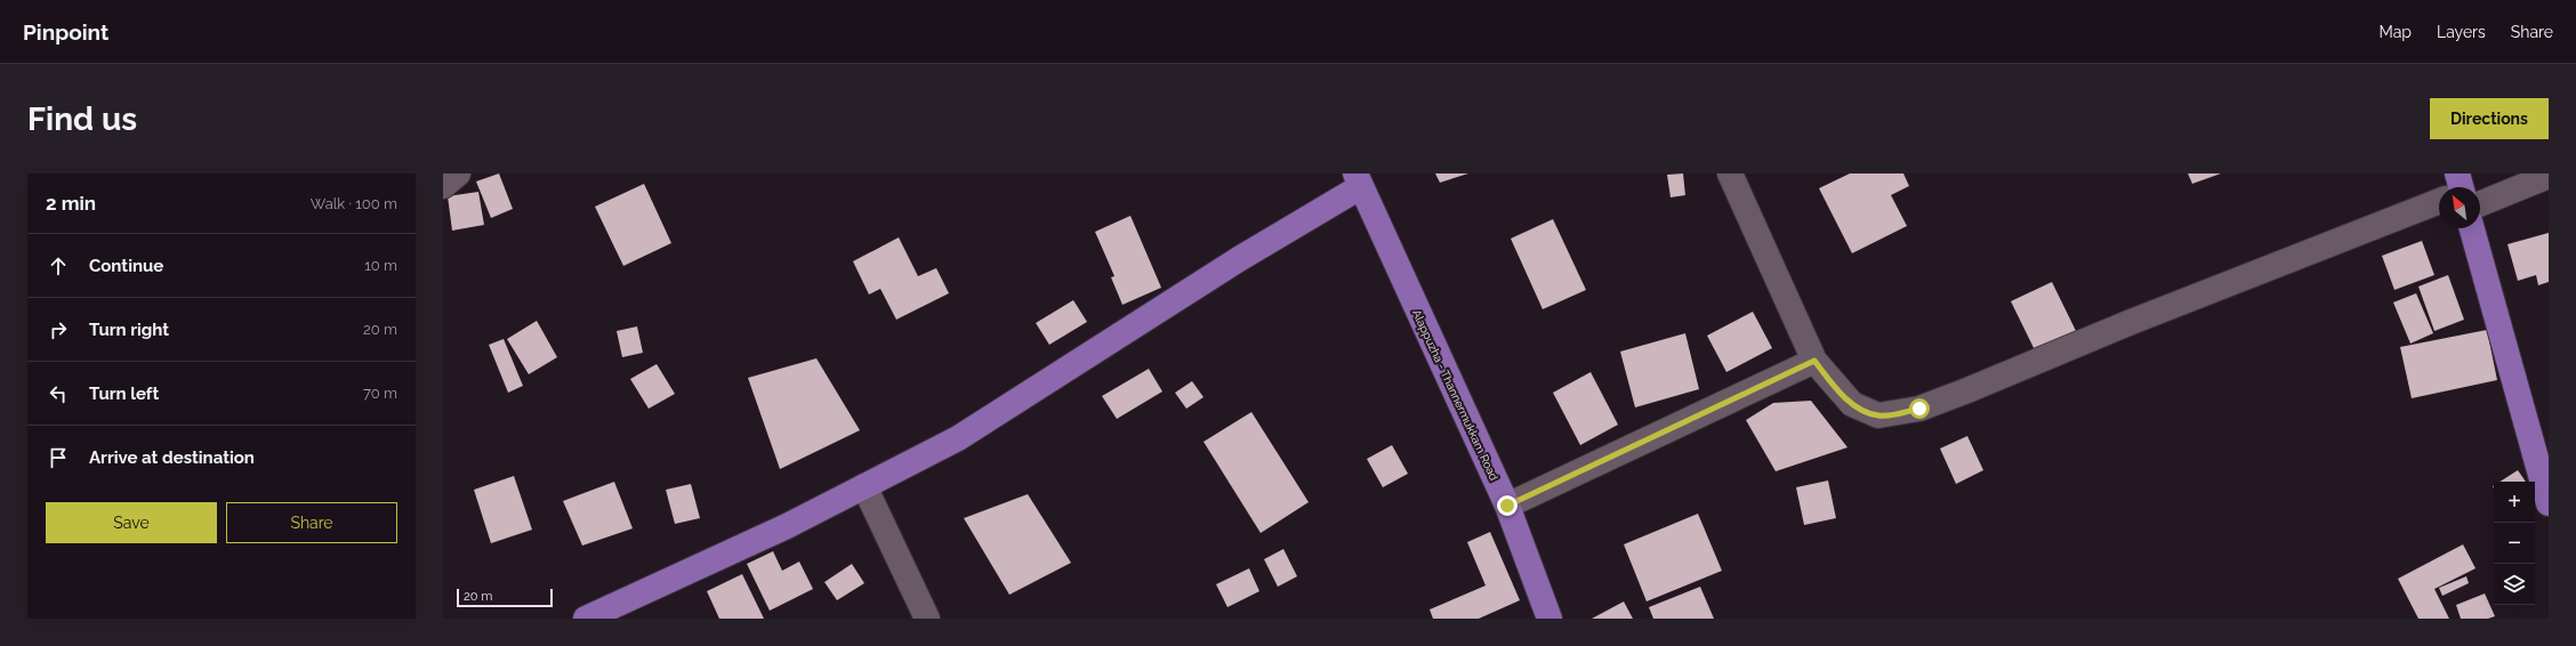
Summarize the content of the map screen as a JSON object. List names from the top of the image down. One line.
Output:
{"streets":{"main road":["Alappuzha - Thannermukkam Road"]},"scale_bar":"20 m","north":"top left","page":{"header":"Pinpoint","nav":["Map","Layers","Share"],"buttons":["Directions",["Save","Share"]],"title":"Find us","heading":["2 min","Walk · 100 m"],"list":[["Continue","10 m"],["Turn right","20 m"],["Turn left","70 m"],"Arrive at destination"],"map_buttons":["+","−"],"scale":"20 m"}}
